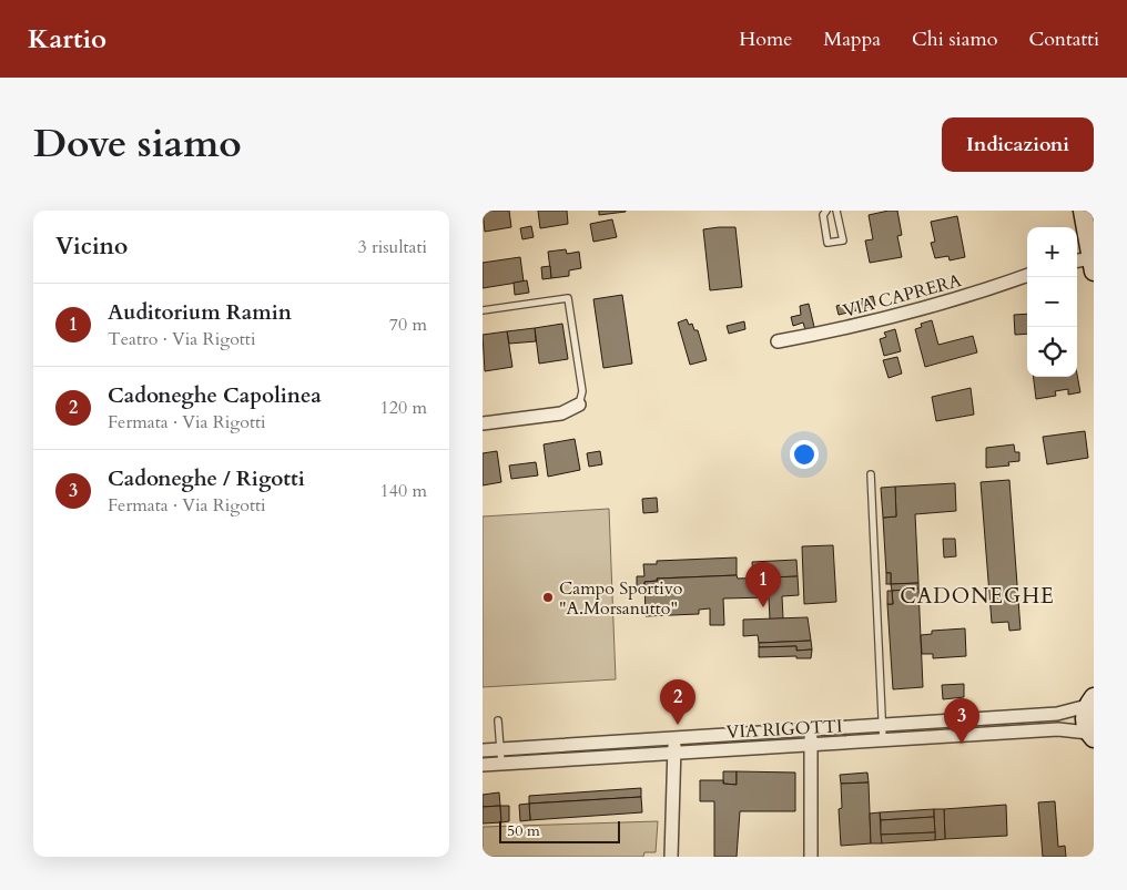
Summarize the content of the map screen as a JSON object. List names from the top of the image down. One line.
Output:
{"streets":{"street":["VIA CAPRERA","VIA RIGOTTI"]},"districts":["CADONEGHE"],"places":["Campo Sportivo \"A.Morsanutto\""],"scale_bar":"50 m","page":{"header":"Kartio","nav":["Home","Mappa","Chi siamo","Contatti"],"title":"Dove siamo","buttons":"Indicazioni","heading":["Vicino","3 risultati"],"map_buttons":["+","−"],"list":[{"mark":"1","name":"Auditorium Ramin","note":"Teatro · Via Rigotti","value":"70 m"},{"mark":"2","name":"Cadoneghe Capolinea","note":"Fermata · Via Rigotti","value":"120 m"},{"mark":"3","name":"Cadoneghe / Rigotti","note":"Fermata · Via Rigotti","value":"140 m"}],"pins":["1","2","3"],"scale":"50 m"}}
